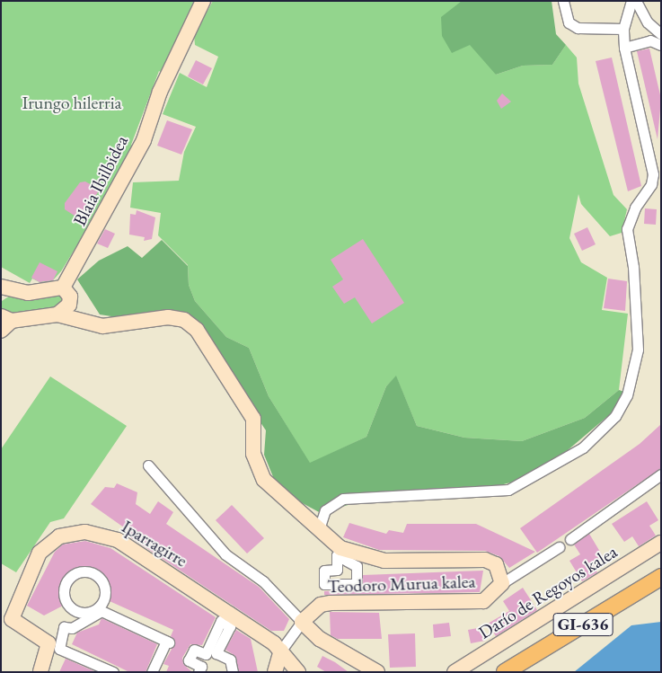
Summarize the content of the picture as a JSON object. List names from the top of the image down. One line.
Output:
{"streets":{"main road":["GI-636"],"street":["Blaia Ibilbidea","Iparragirre","Teodoro Murua kalea","Darío de Regoyos kalea"]},"crossings":[["Blaia Ibilbidea","Teodoro Murua kalea"]],"parks":["Irungo hilerria"]}
